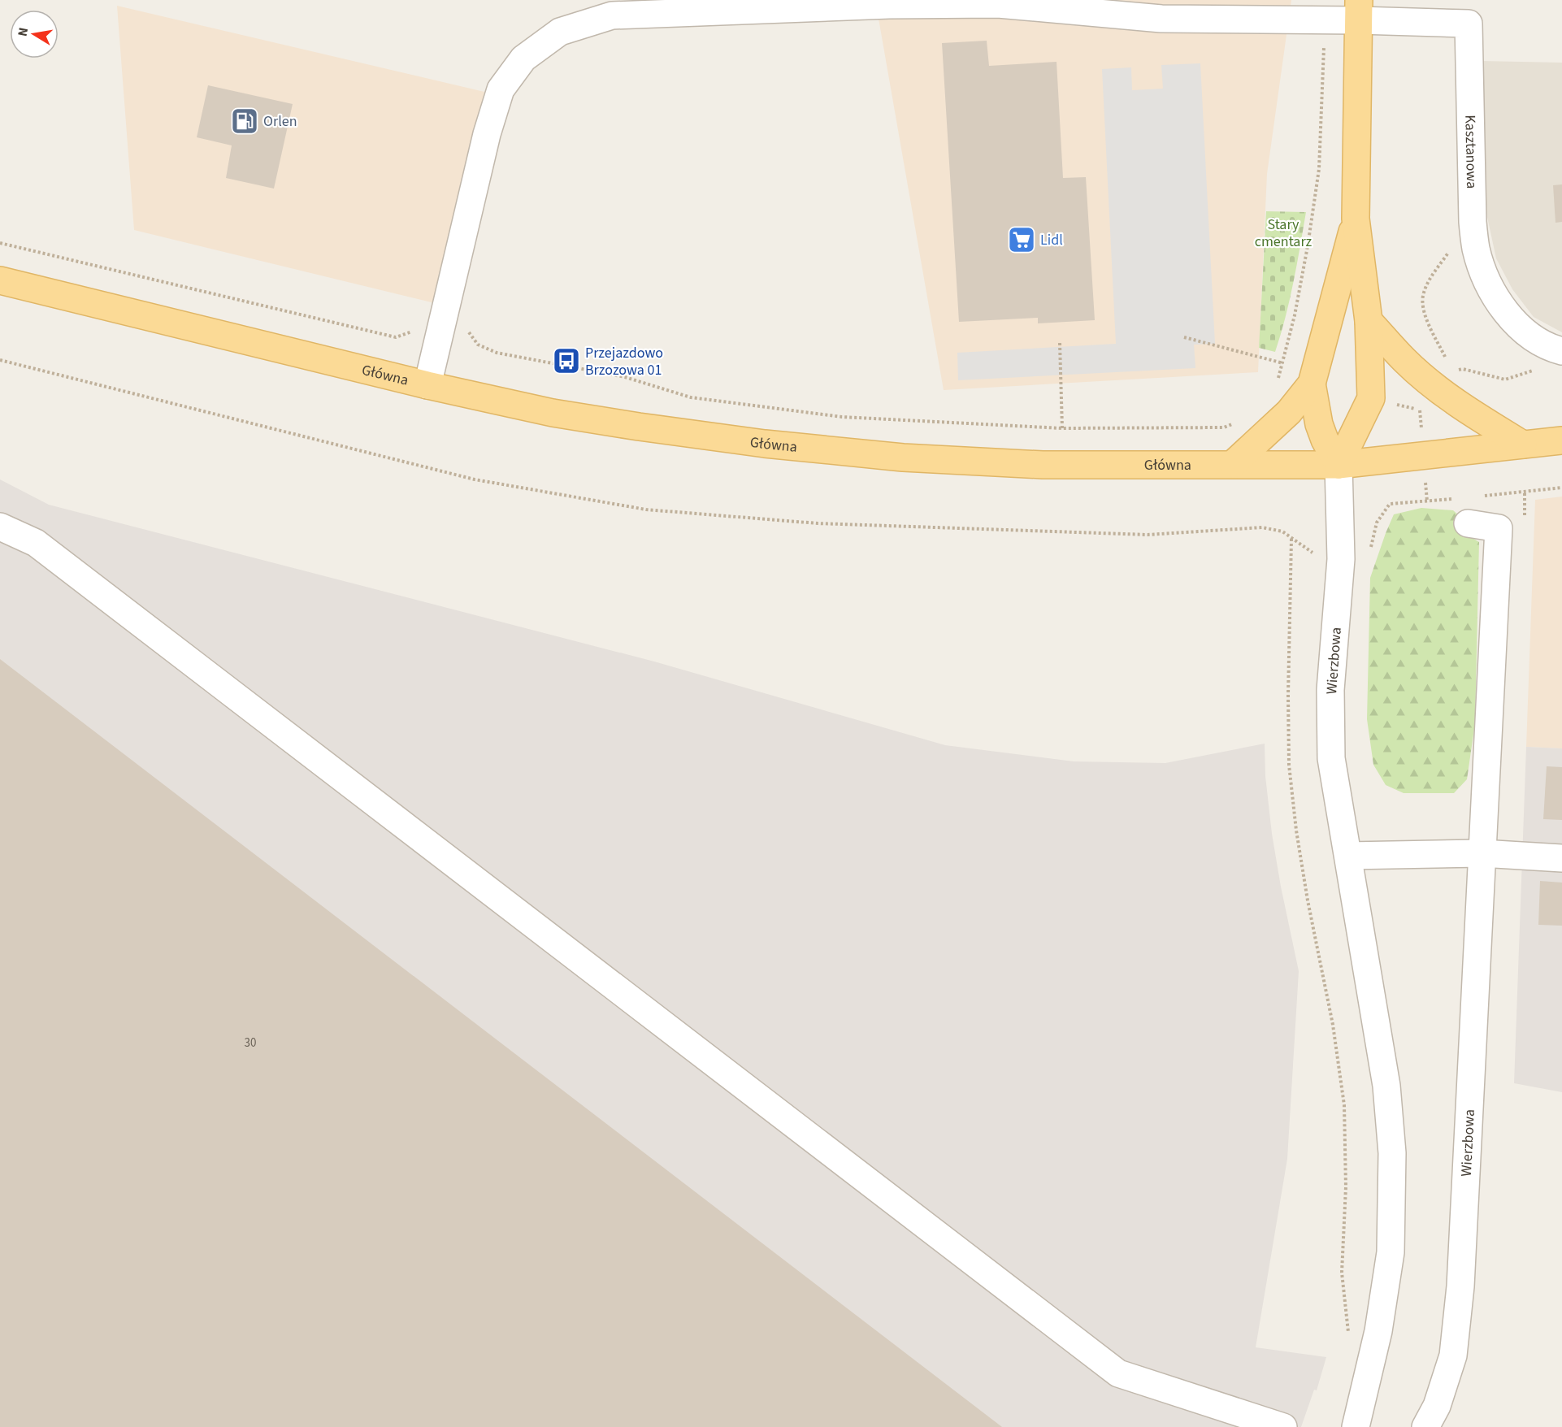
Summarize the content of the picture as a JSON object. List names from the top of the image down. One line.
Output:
{"streets":{"main road":["Główna"],"street":["Kasztanowa","Wierzbowa"]},"crossings":[["Główna","Wierzbowa"]],"parks":["Stary cmentarz"],"places":{"fuel station":["Orlen"],"supermarket":["Lidl"],"bus stop":["Przejazdowo Brzozowa 01"]},"house_numbers":["30"],"north":"left"}
